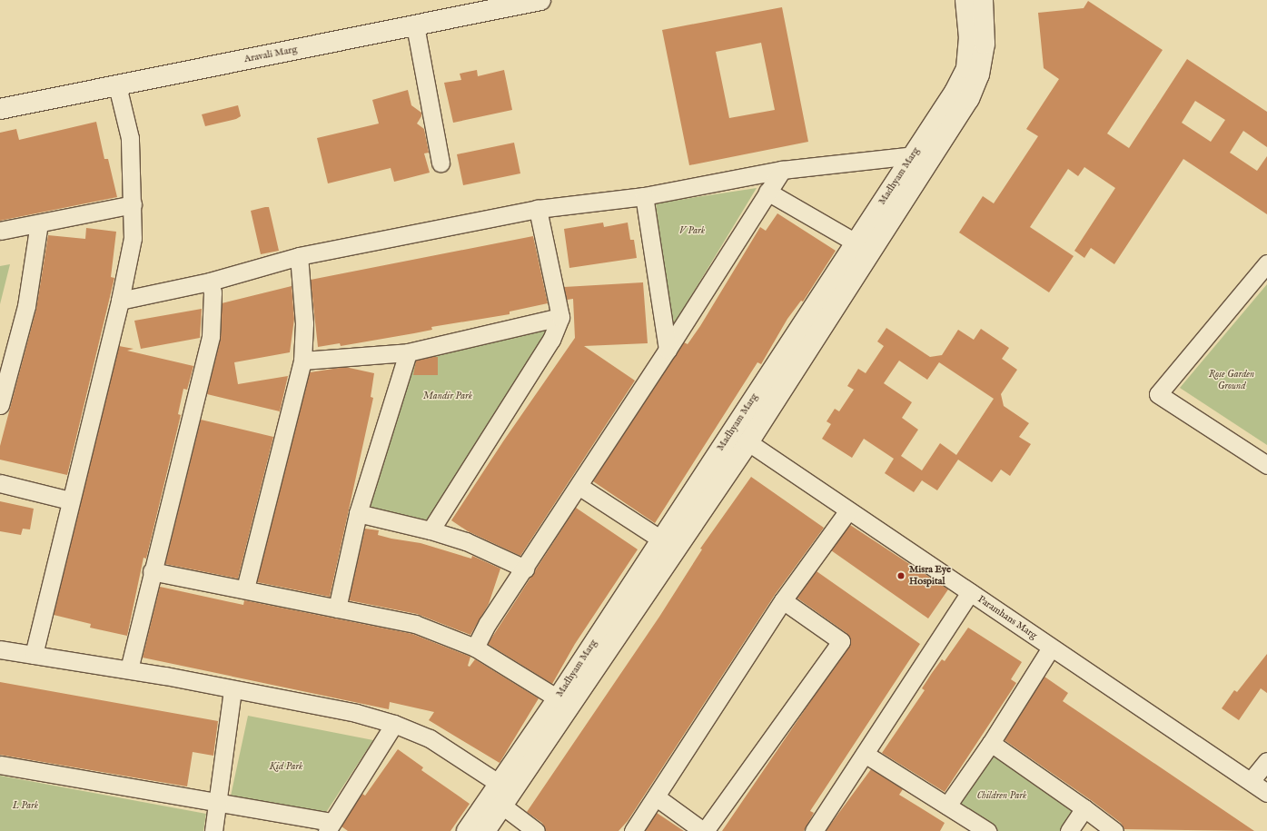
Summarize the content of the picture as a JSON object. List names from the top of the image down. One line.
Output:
{"streets":{"street":["Aravali Marg","Madhyam Marg","Paramhans Marg"]},"crossings":[["Madhyam Marg","Paramhans Marg"]],"parks":["V Park","Rose Garden Ground","Mandir Park","Kid Park","Children Park","L Park"],"places":["Misra Eye Hospital"]}
